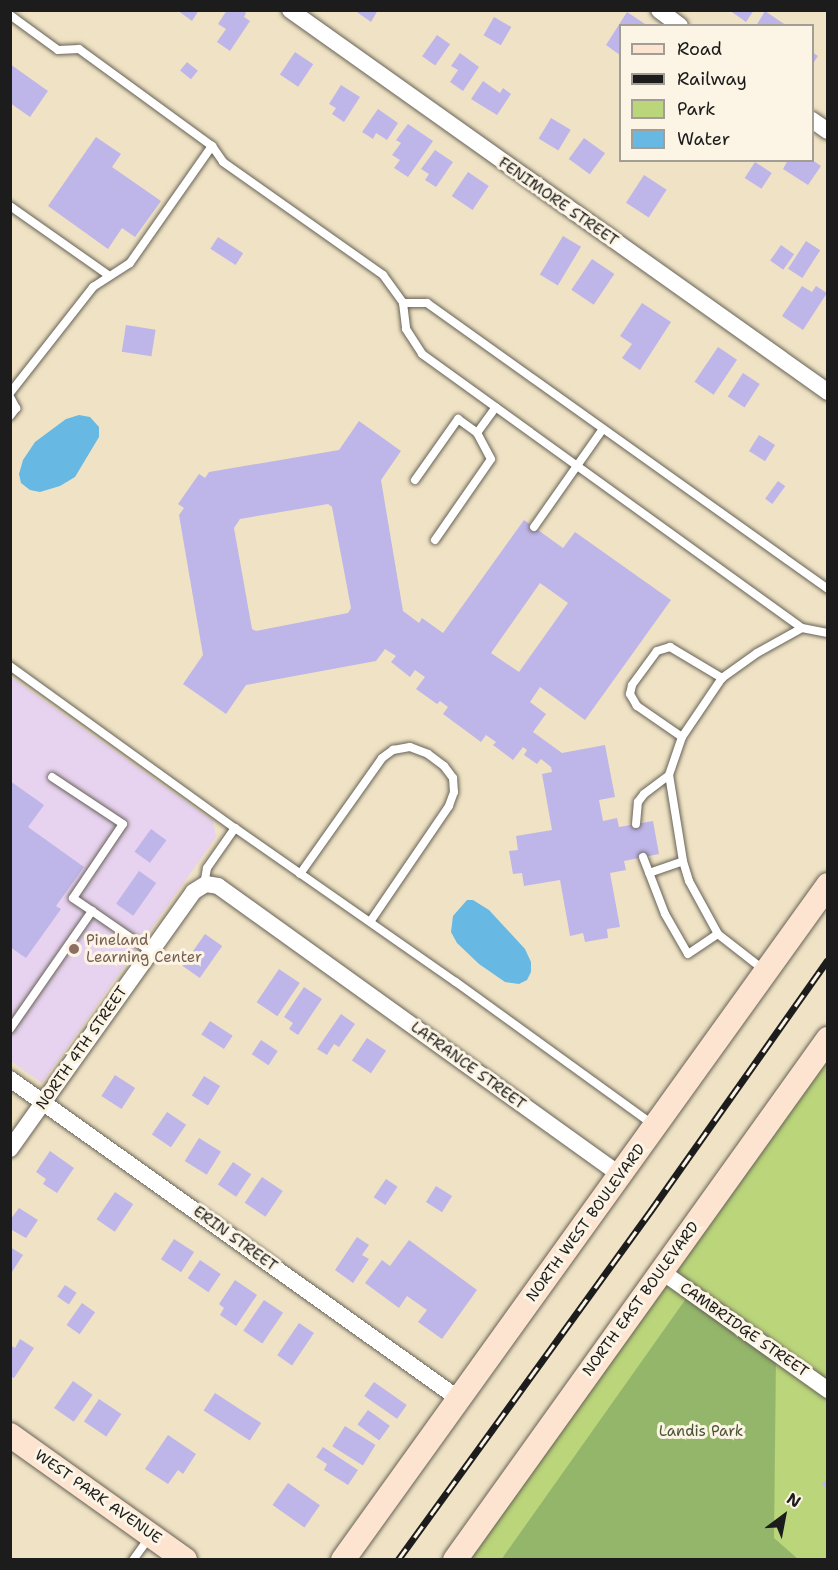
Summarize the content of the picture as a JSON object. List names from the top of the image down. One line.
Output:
{"streets":{"main road":["NORTH WEST BOULEVARD","NORTH EAST BOULEVARD","WEST PARK AVENUE"],"street":["FENIMORE STREET","NORTH 4TH STREET","LAFRANCE STREET","ERIN STREET","CAMBRIDGE STREET"]},"crossings":[["NORTH 4TH STREET","LAFRANCE STREET"],["NORTH 4TH STREET","ERIN STREET"],["LAFRANCE STREET","NORTH WEST BOULEVARD"],["NORTH WEST BOULEVARD","ERIN STREET"],["NORTH EAST BOULEVARD","CAMBRIDGE STREET"]],"parks":["Landis Park"],"places":["Pineland Learning Center"],"legend":["Road","Railway","Park","Water"],"north":"top right"}
